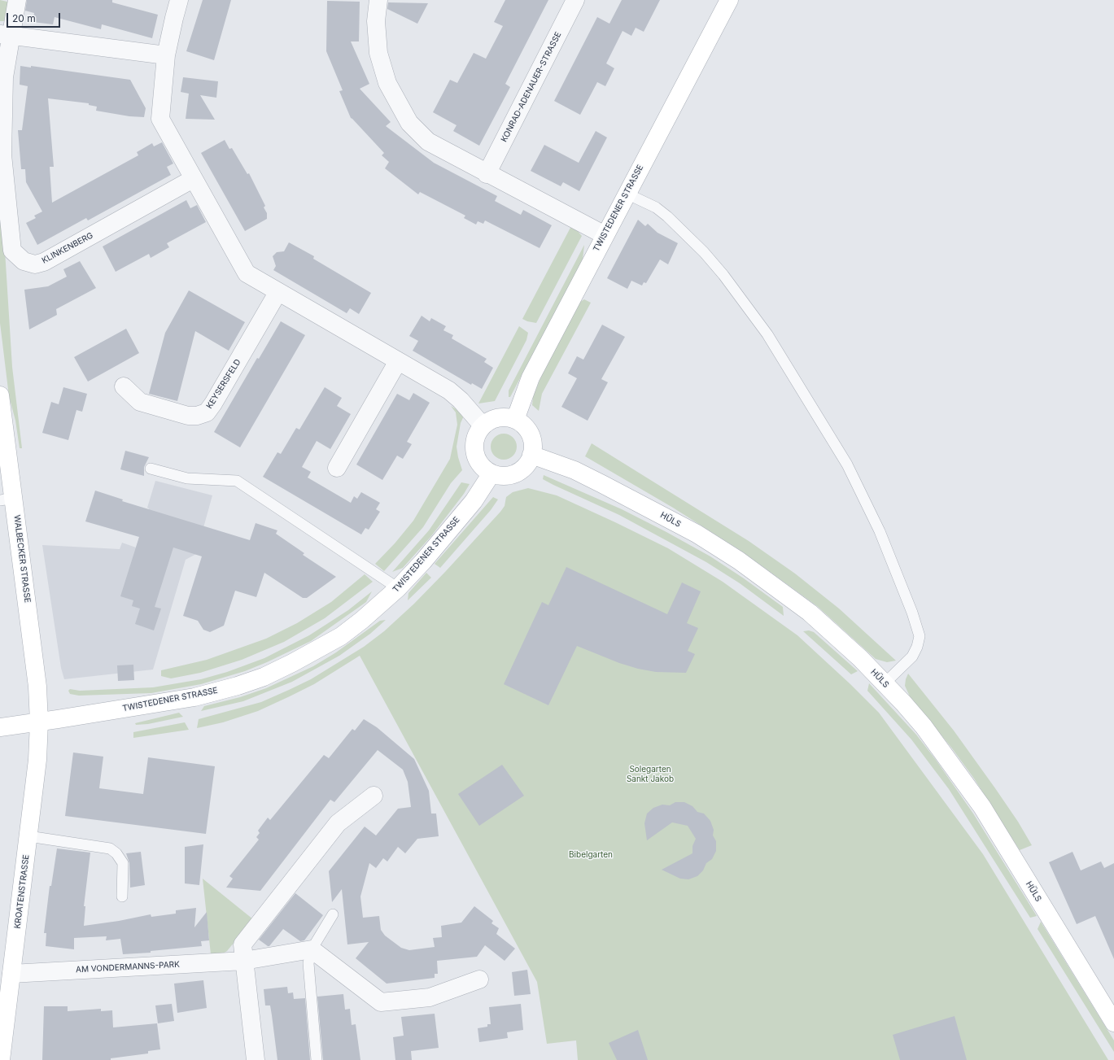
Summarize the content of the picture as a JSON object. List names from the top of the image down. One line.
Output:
{"streets":{"street":["KONRAD-ADENAUER-STRASSE","TWISTEDENER STRASSE","KLINKENBERG","KEYSERSFELD","HÜLS","WALBECKER STRASSE","KROATENSTRASSE","AM VONDERMANNS-PARK"]},"crossings":[["TWISTEDENER STRASSE","HÜLS"],["TWISTEDENER STRASSE","WALBECKER STRASSE"],["TWISTEDENER STRASSE","KROATENSTRASSE"],["WALBECKER STRASSE","KROATENSTRASSE"],["KROATENSTRASSE","AM VONDERMANNS-PARK"]],"parks":["Solegarten Sankt Jakob","Bibelgarten"],"scale_bar":"20 m"}
